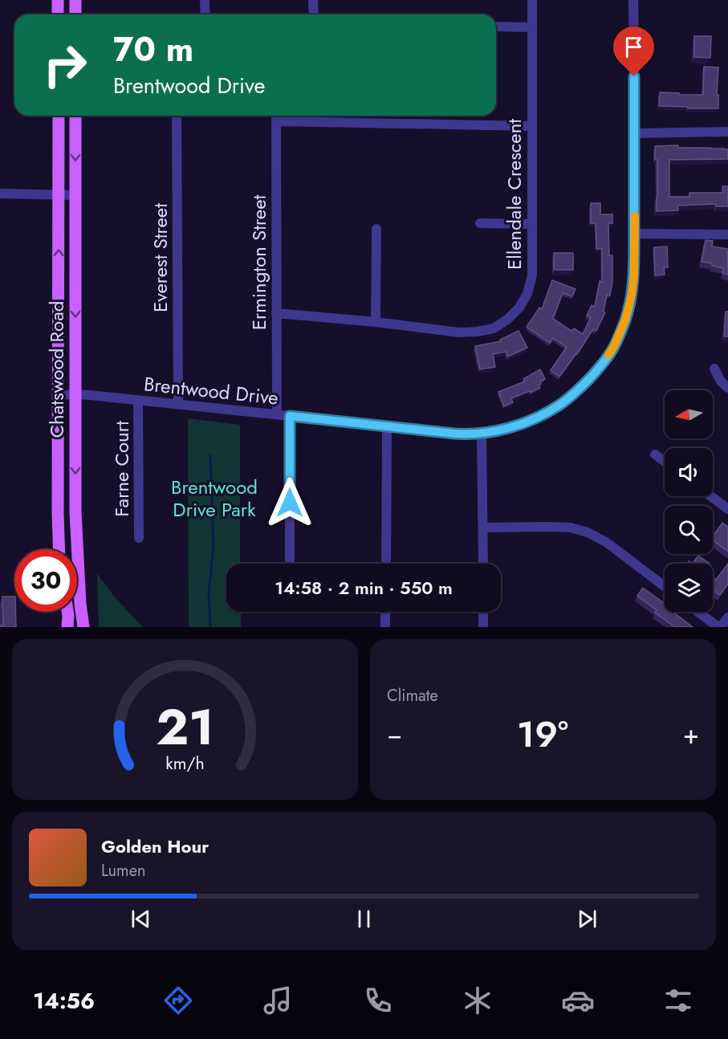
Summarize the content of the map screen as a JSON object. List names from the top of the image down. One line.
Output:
{"streets":{"main road":["Chatswood Road"],"street":["Ellendale Crescent","Everest Street","Ermington Street","Brentwood Drive","Farne Court"]},"crossings":[["Ellendale Crescent","Ermington Street"],["Everest Street","Brentwood Drive"],["Ermington Street","Brentwood Drive"],["Chatswood Road","Brentwood Drive"],["Brentwood Drive","Farne Court"]],"parks":["Brentwood Drive Park"],"north":"left","page":{"turn":["70 m","Brentwood Drive"],"limit":"30","trip":"14:58 · 2 min · 550 m","tile":"Climate","heat":["−","19°","+"],"song":["Golden Hour","Lumen"],"tabs":"14:56","gauge":["21","km/h"]}}
